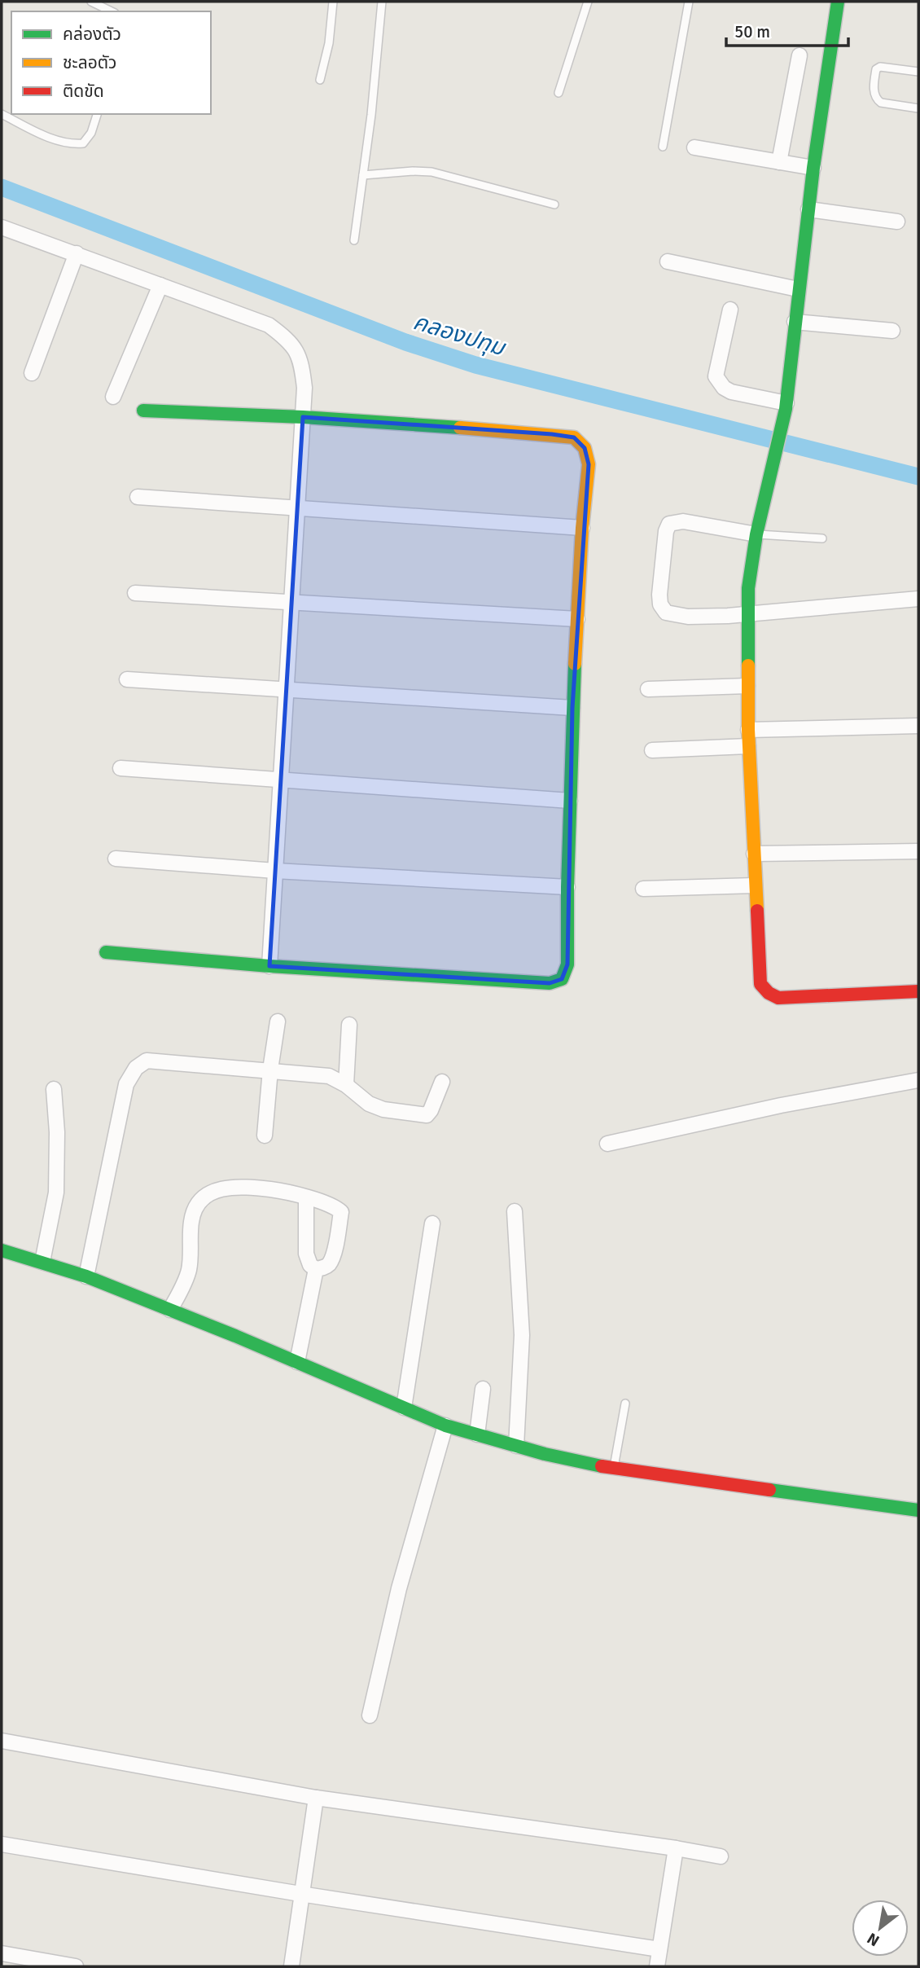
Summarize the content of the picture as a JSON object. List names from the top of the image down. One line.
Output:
{"water":["คลองปทุม"],"legend":["คล่องตัว","ชะลอตัว","ติดขัด"],"scale_bar":"50 m","north":"bottom left"}
